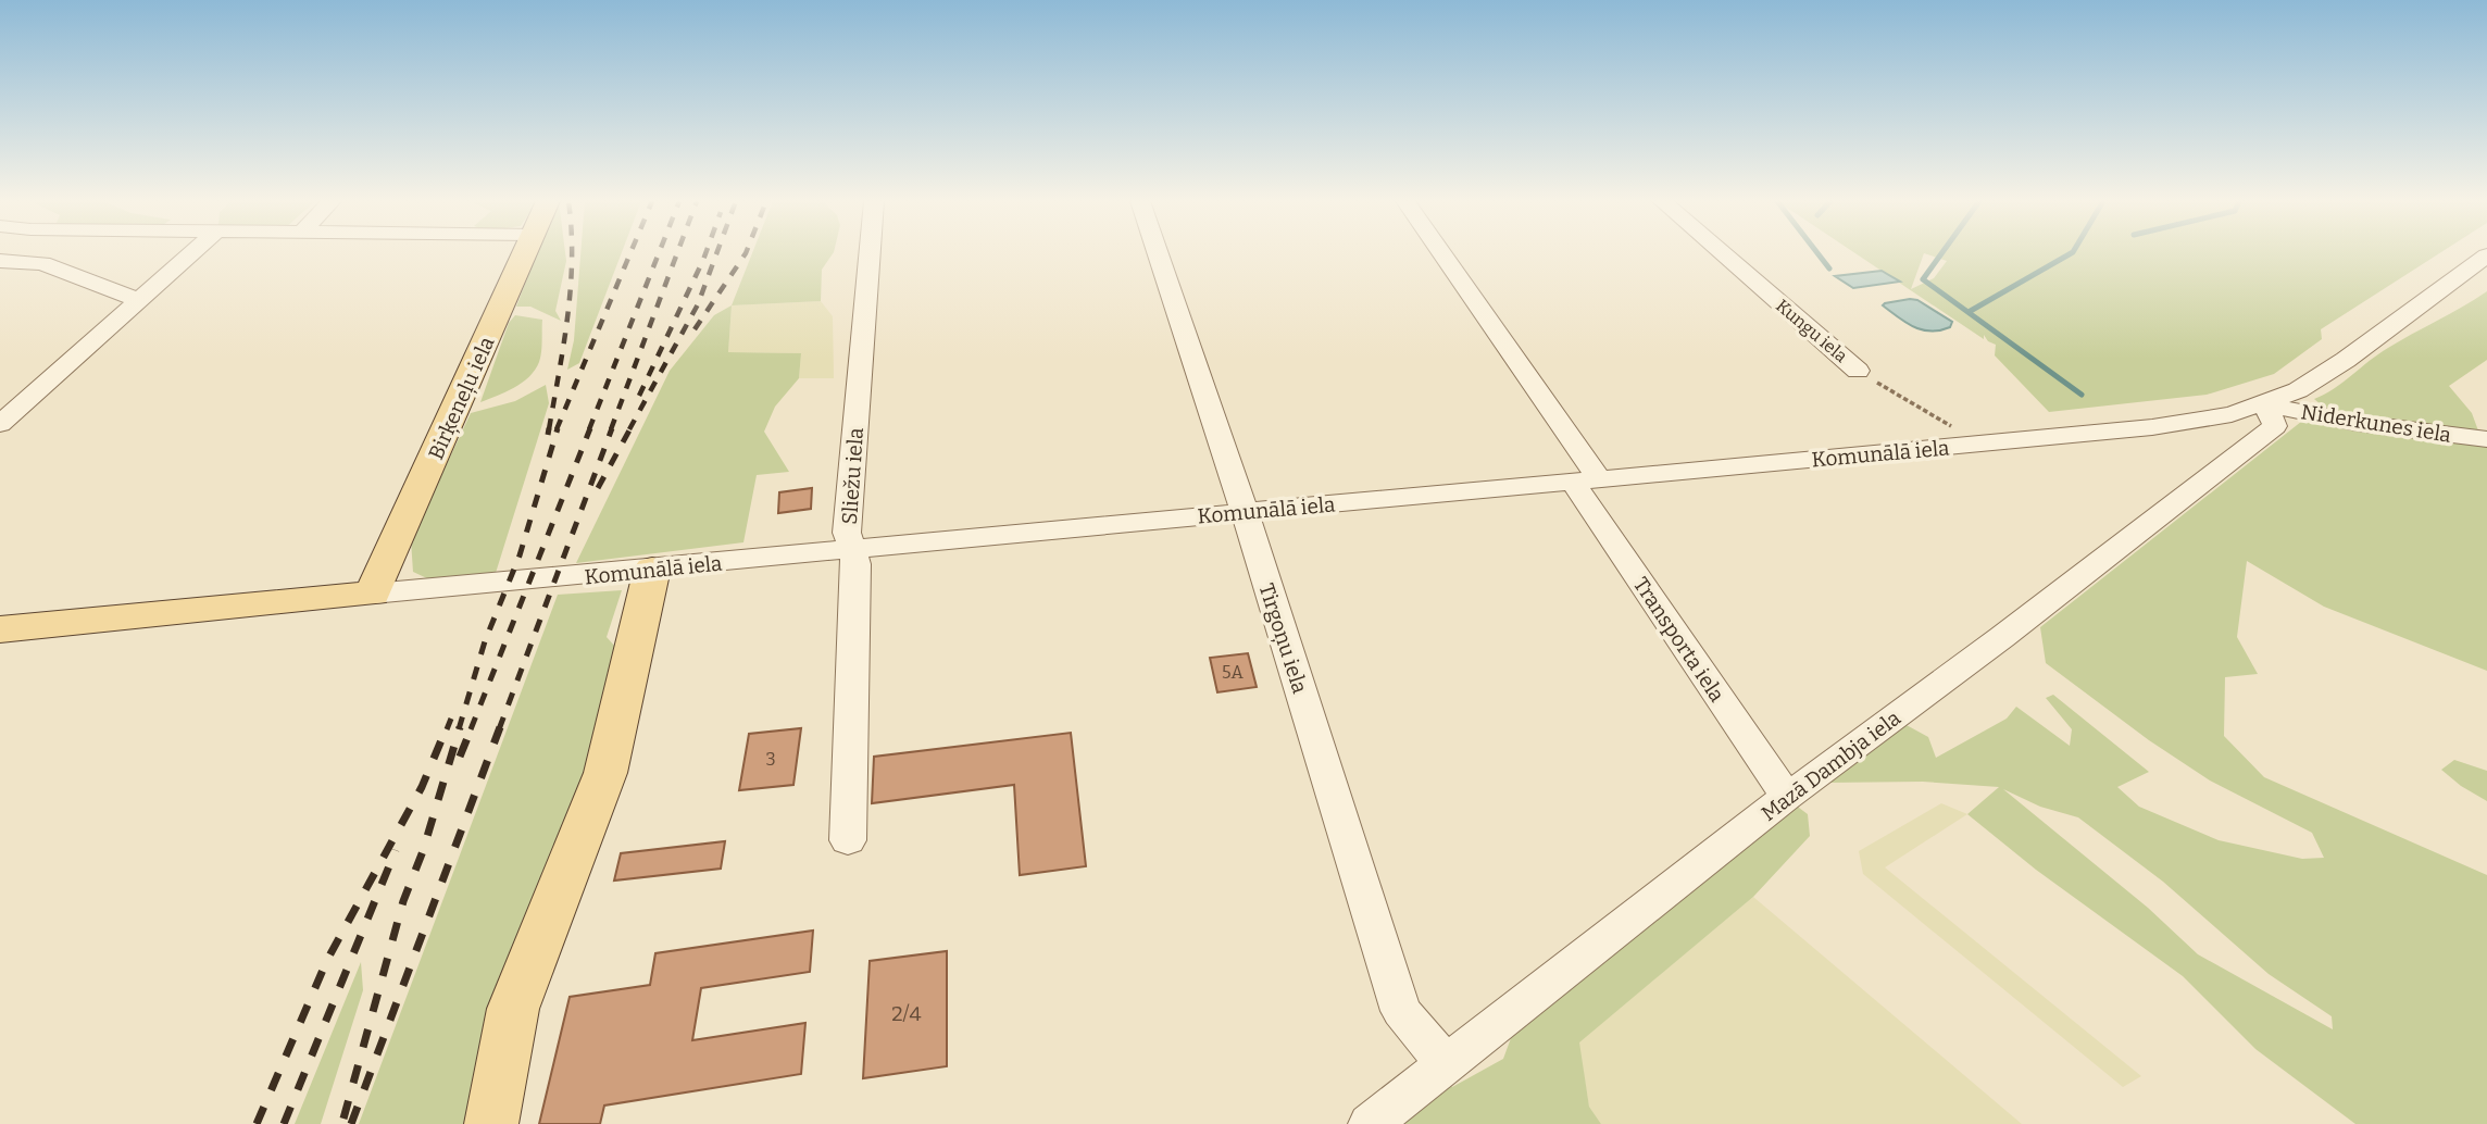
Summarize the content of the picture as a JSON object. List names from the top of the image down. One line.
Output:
{"streets":{"main road":["Birķeneļu iela","Komunālā iela"],"street":["Kungu iela","Niderkunes iela","Sliežu iela","Tirgoņu iela","Transporta iela","Mazā Dambja iela"]},"crossings":[["Birķeneļu iela","Komunālā iela"],["Niderkunes iela","Komunālā iela"],["Niderkunes iela","Mazā Dambja iela"],["Komunālā iela","Sliežu iela"],["Komunālā iela","Tirgoņu iela"],["Komunālā iela","Transporta iela"],["Komunālā iela","Mazā Dambja iela"],["Tirgoņu iela","Mazā Dambja iela"],["Transporta iela","Mazā Dambja iela"]],"house_numbers":["5A","3","2/4"]}
